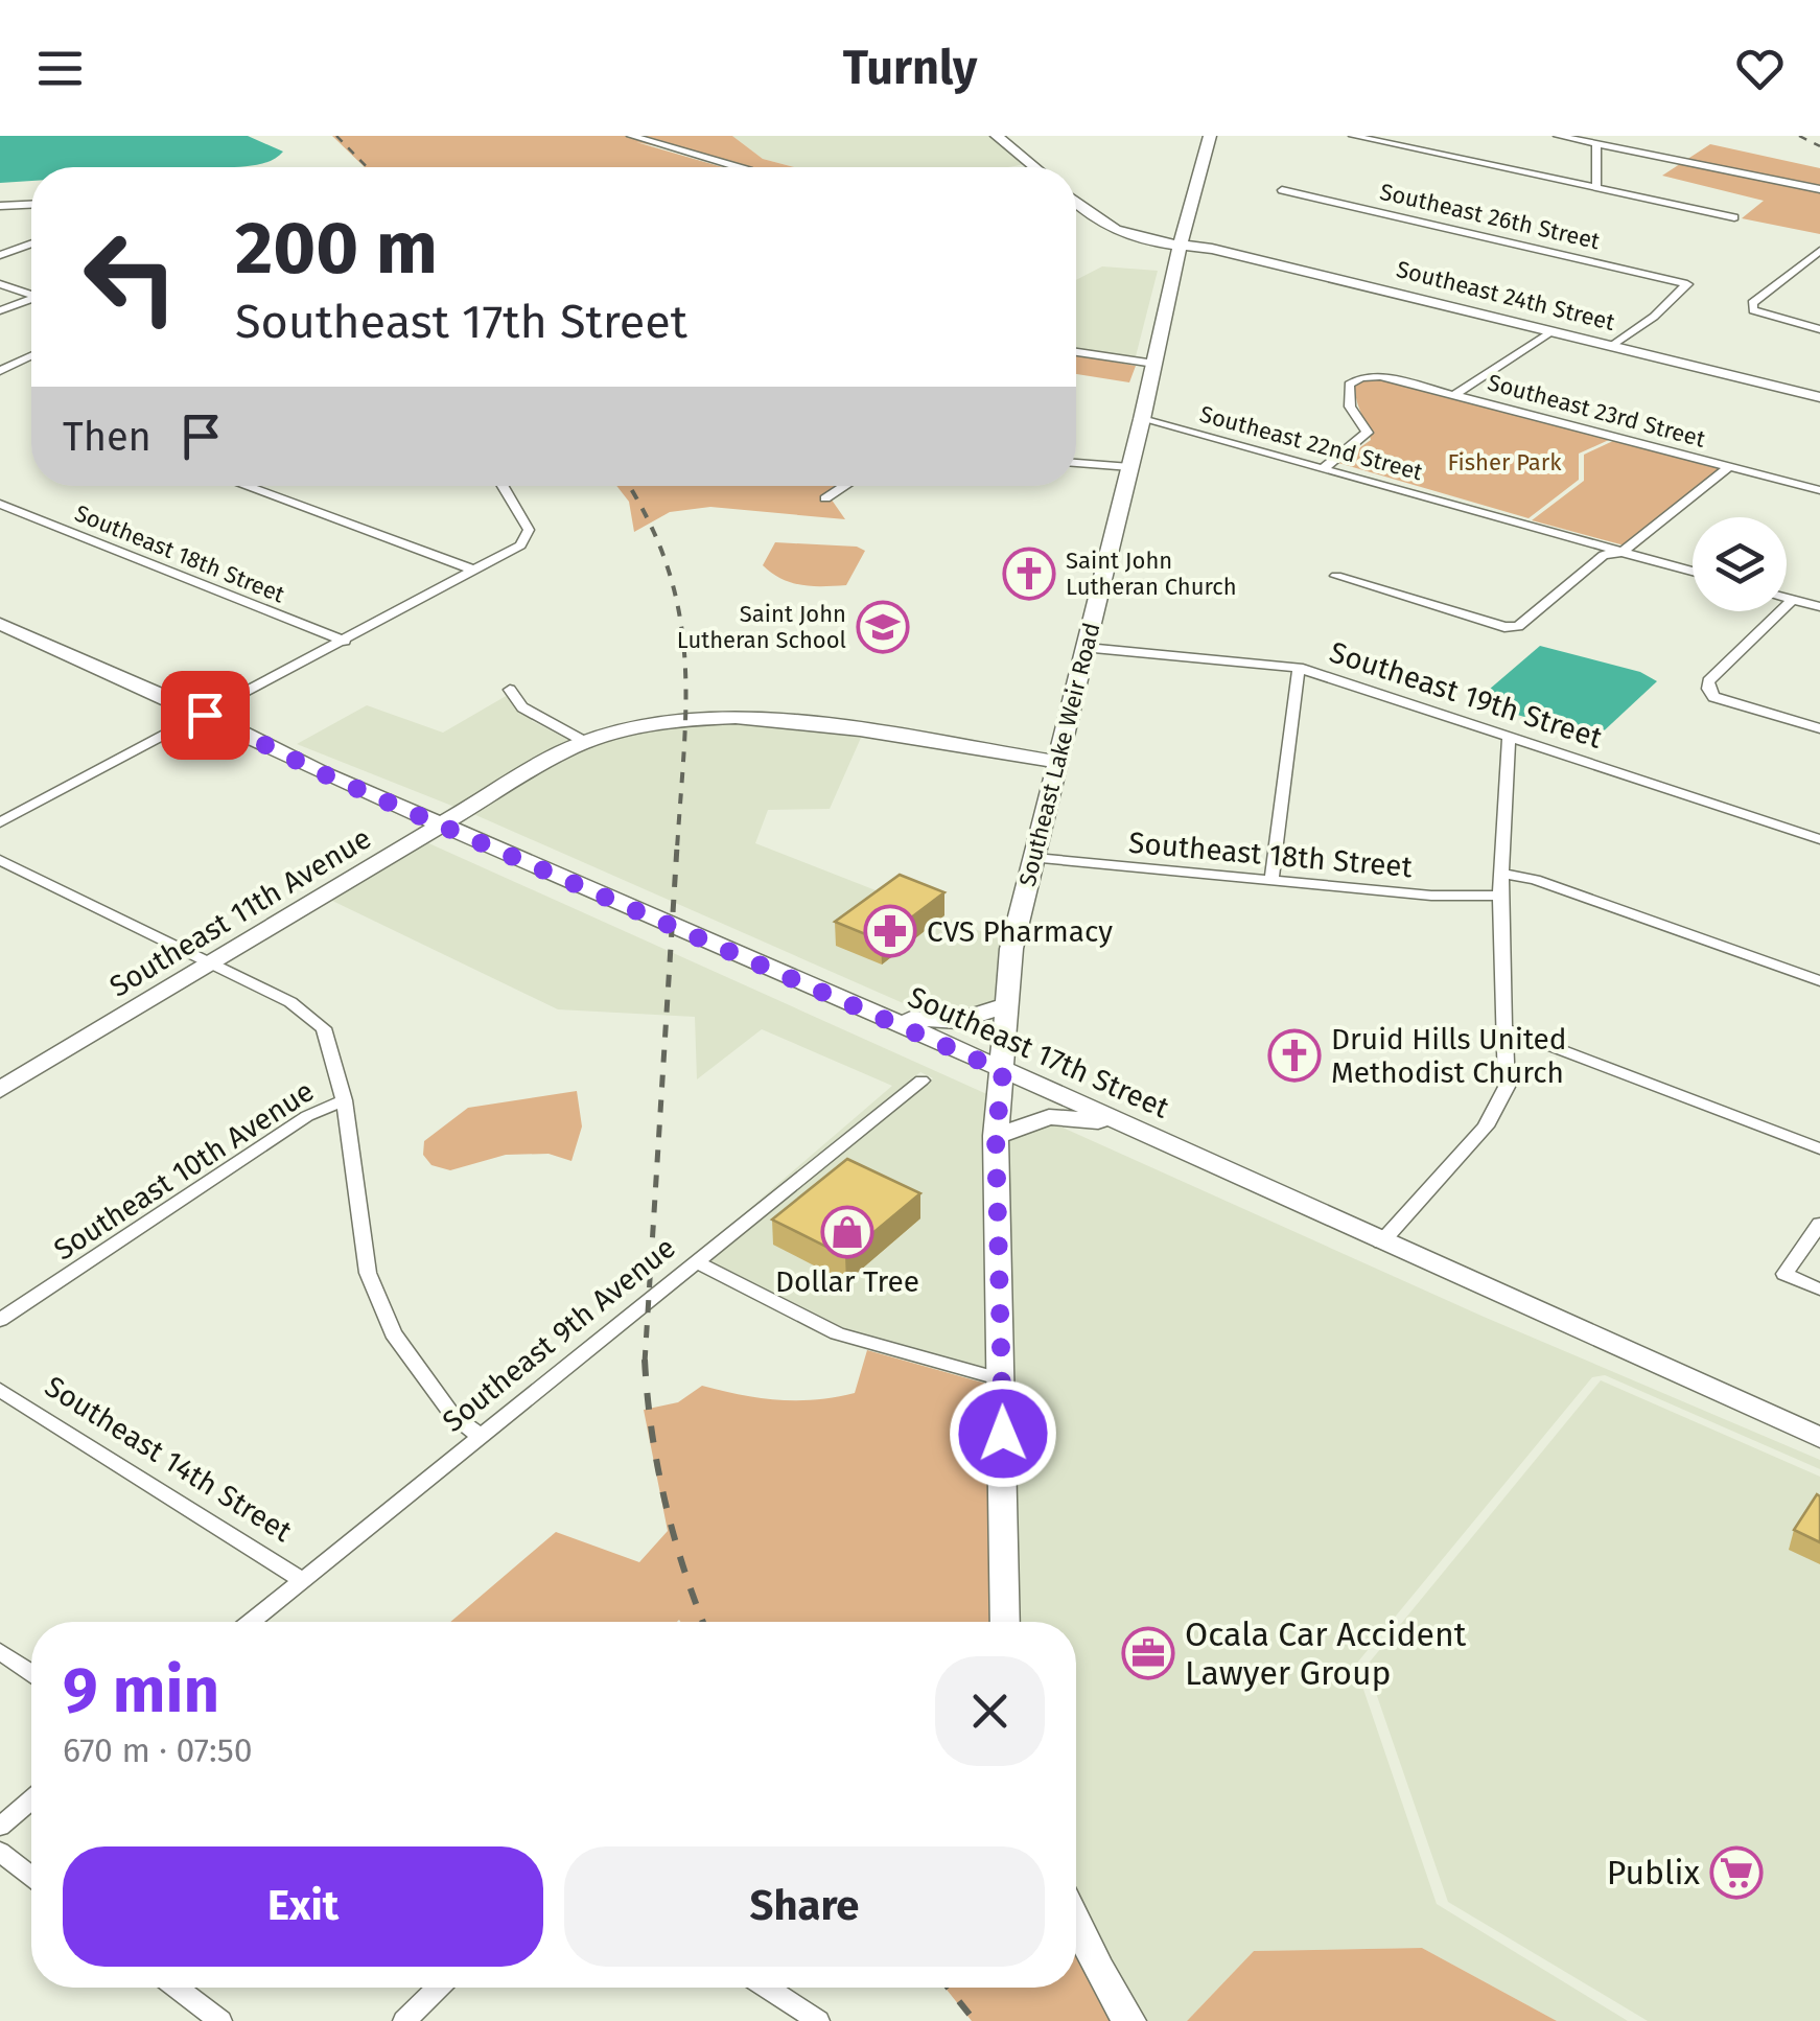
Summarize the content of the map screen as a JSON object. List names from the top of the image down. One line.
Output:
{"streets":{"main road":["Southeast 24th Street","Southeast Lake Weir Road","Southeast 11th Avenue","Southeast 17th Street"],"street":["Southeast 26th Street","Southeast 23rd Street","Southeast 22nd Street","Southeast 18th Street","Southeast 19th Street","Southeast 10th Avenue","Southeast 9th Avenue","Southeast 14th Street"]},"crossings":[["Southeast 26th Street","Southeast 24th Street"],["Southeast 24th Street","Southeast Lake Weir Road"],["Southeast 23rd Street","Southeast 22nd Street"],["Southeast 22nd Street","Southeast Lake Weir Road"],["Southeast 18th Street","Southeast Lake Weir Road"],["Southeast 19th Street","Southeast Lake Weir Road"],["Southeast Lake Weir Road","Southeast 11th Avenue"],["Southeast Lake Weir Road","Southeast 17th Street"],["Southeast 11th Avenue","Southeast 17th Street"],["Southeast 9th Avenue","Southeast 14th Street"]],"parks":["Fisher Park"],"places":{"church":["Saint John Lutheran Church","Druid Hills United Methodist Church"],"school or university":["Saint John Lutheran School"],"pharmacy":["CVS Pharmacy"],"shop":["Dollar Tree"],"office":["Ocala Car Accident Lawyer Group"],"supermarket":["Publix"]},"page":{"header":"Turnly","turn":["200 m","Southeast 17th Street"],"then":"Then","heading":["9 min","670 m · 07:50"],"buttons":["Exit","Share"]}}
